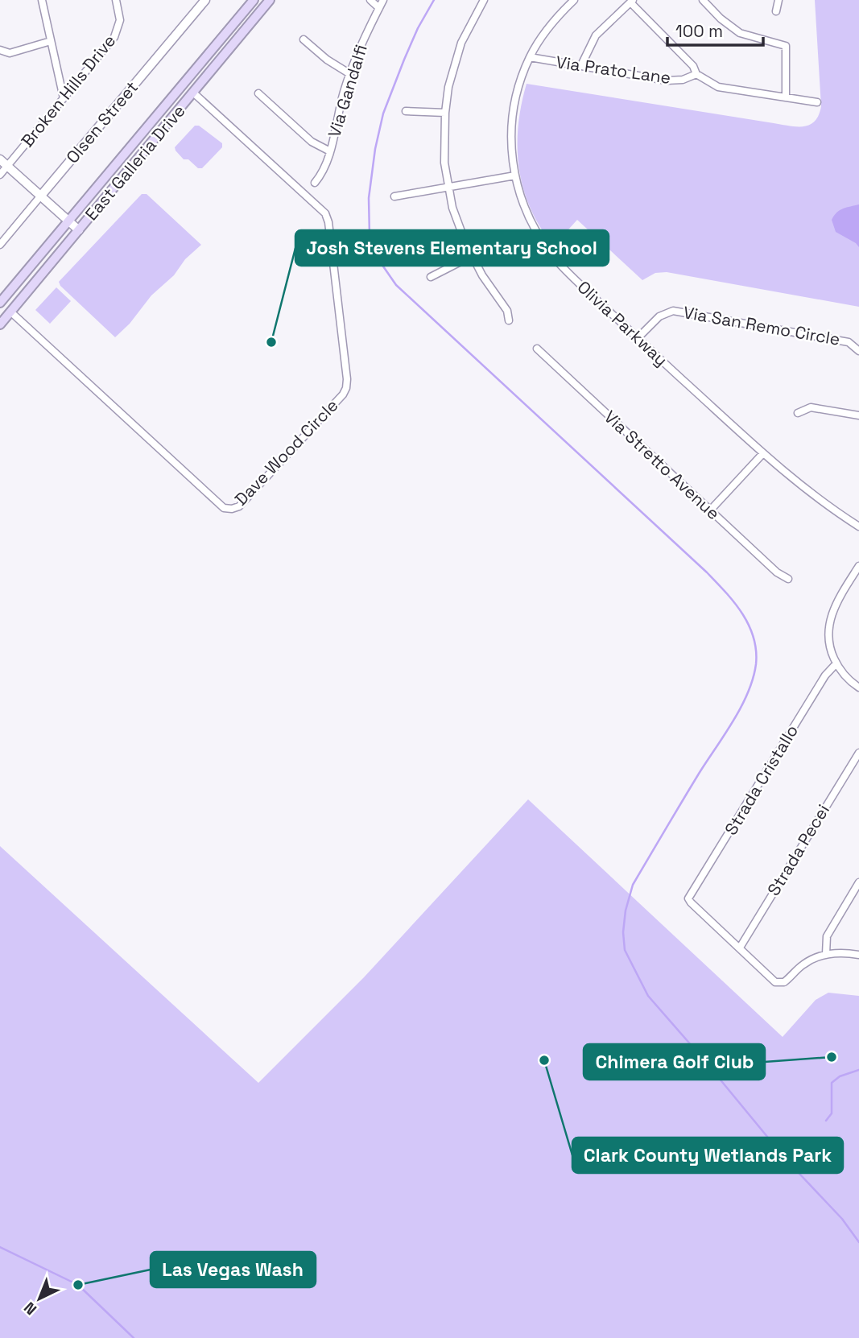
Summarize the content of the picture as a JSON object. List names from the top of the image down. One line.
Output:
{"streets":{"main road":["East Galleria Drive"],"street":["Via Prato Lane","Broken Hills Drive","Via Gandalfi","Olsen Street","Olivia Parkway","Via San Remo Circle","Dave Wood Circle","Via Stretto Avenue","Strada Cristallo","Strada Pecei"]},"crossings":[["Via Prato Lane","Olivia Parkway"],["East Galleria Drive","Dave Wood Circle"],["Olivia Parkway","Via San Remo Circle"],["Strada Cristallo","Strada Pecei"]],"places":["Josh Stevens Elementary School","Chimera Golf Club","Clark County Wetlands Park","Las Vegas Wash"],"scale_bar":"100 m","north":"bottom left"}
